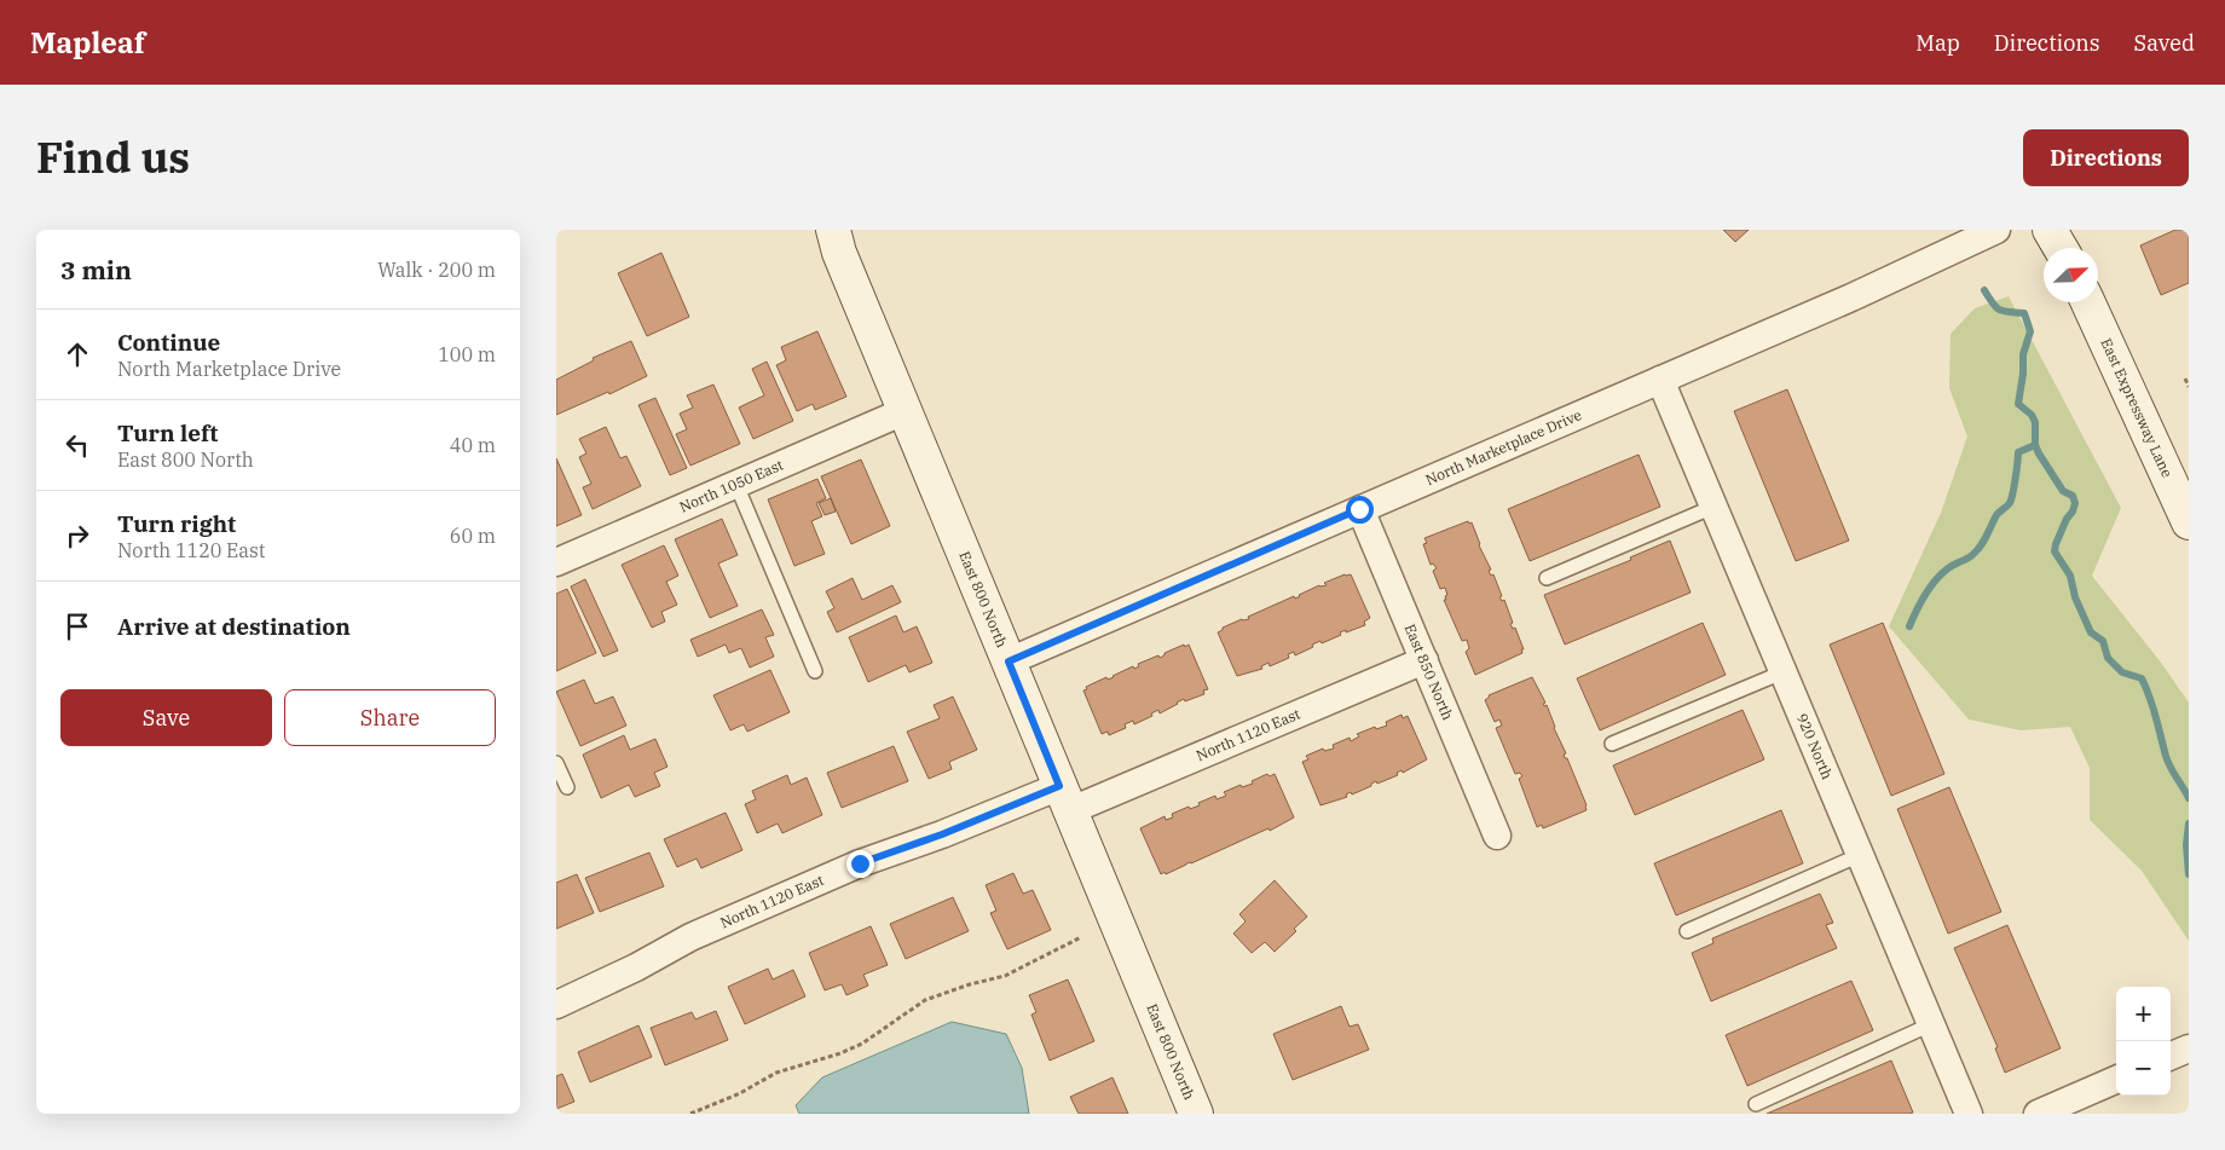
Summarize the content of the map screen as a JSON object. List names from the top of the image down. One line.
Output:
{"streets":{"street":["East Expressway Lane","North Marketplace Drive","North 1050 East","East 800 North","East 850 North","North 1120 East","920 North"]},"crossings":[["North Marketplace Drive","East 800 North"],["North Marketplace Drive","East 850 North"],["North Marketplace Drive","920 North"],["North 1050 East","East 800 North"],["East 800 North","North 1120 East"],["East 850 North","North 1120 East"]],"north":"top right","page":{"header":"Mapleaf","nav":["Map","Directions","Saved"],"title":"Find us","buttons":["Directions",["Save","Share"]],"heading":["3 min","Walk · 200 m"],"list":[["Continue","North Marketplace Drive","100 m"],["Turn left","East 800 North","40 m"],["Turn right","North 1120 East","60 m"],"Arrive at destination"],"map_buttons":["+","−"]}}
